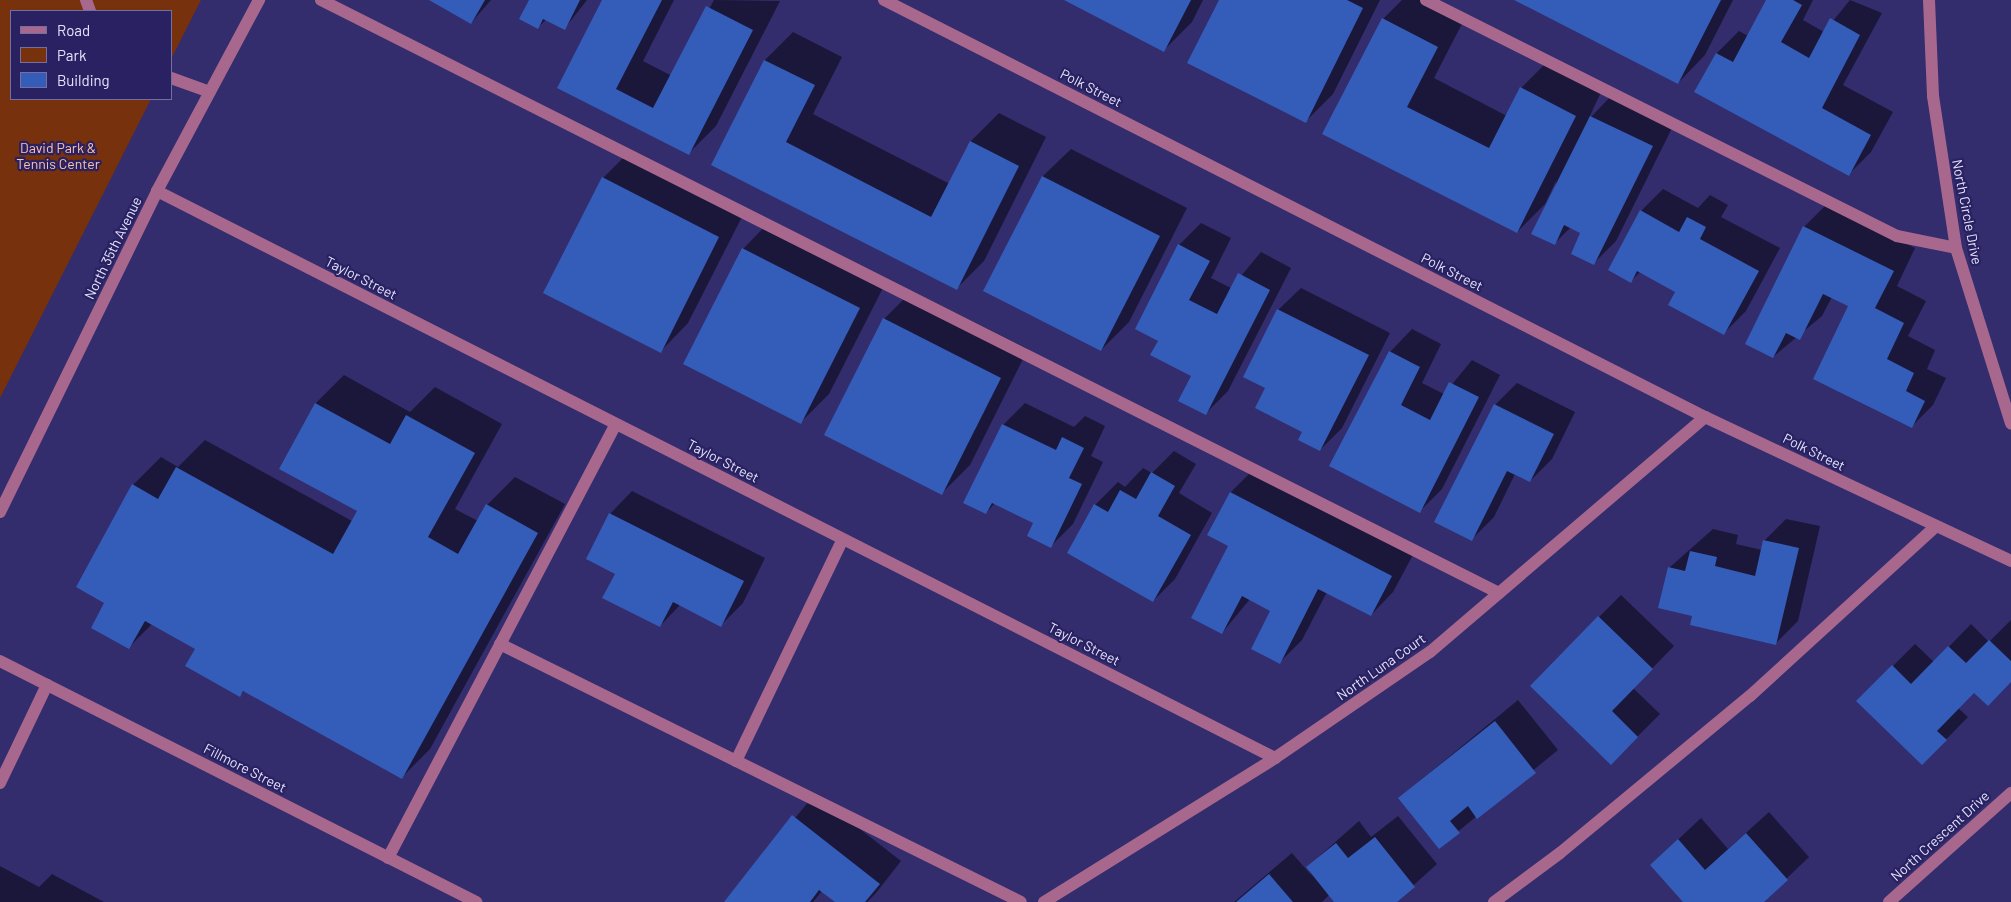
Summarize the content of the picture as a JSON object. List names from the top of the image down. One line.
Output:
{"streets":{"street":["Polk Street","North Circle Drive","North 35th Avenue","Taylor Street","North Luna Court","Fillmore Street","North Crescent Drive"]},"crossings":[["Polk Street","North Luna Court"],["North 35th Avenue","Taylor Street"],["Taylor Street","North Luna Court"]],"parks":["David Park & Tennis Center"],"legend":["Road","Park","Building"]}
